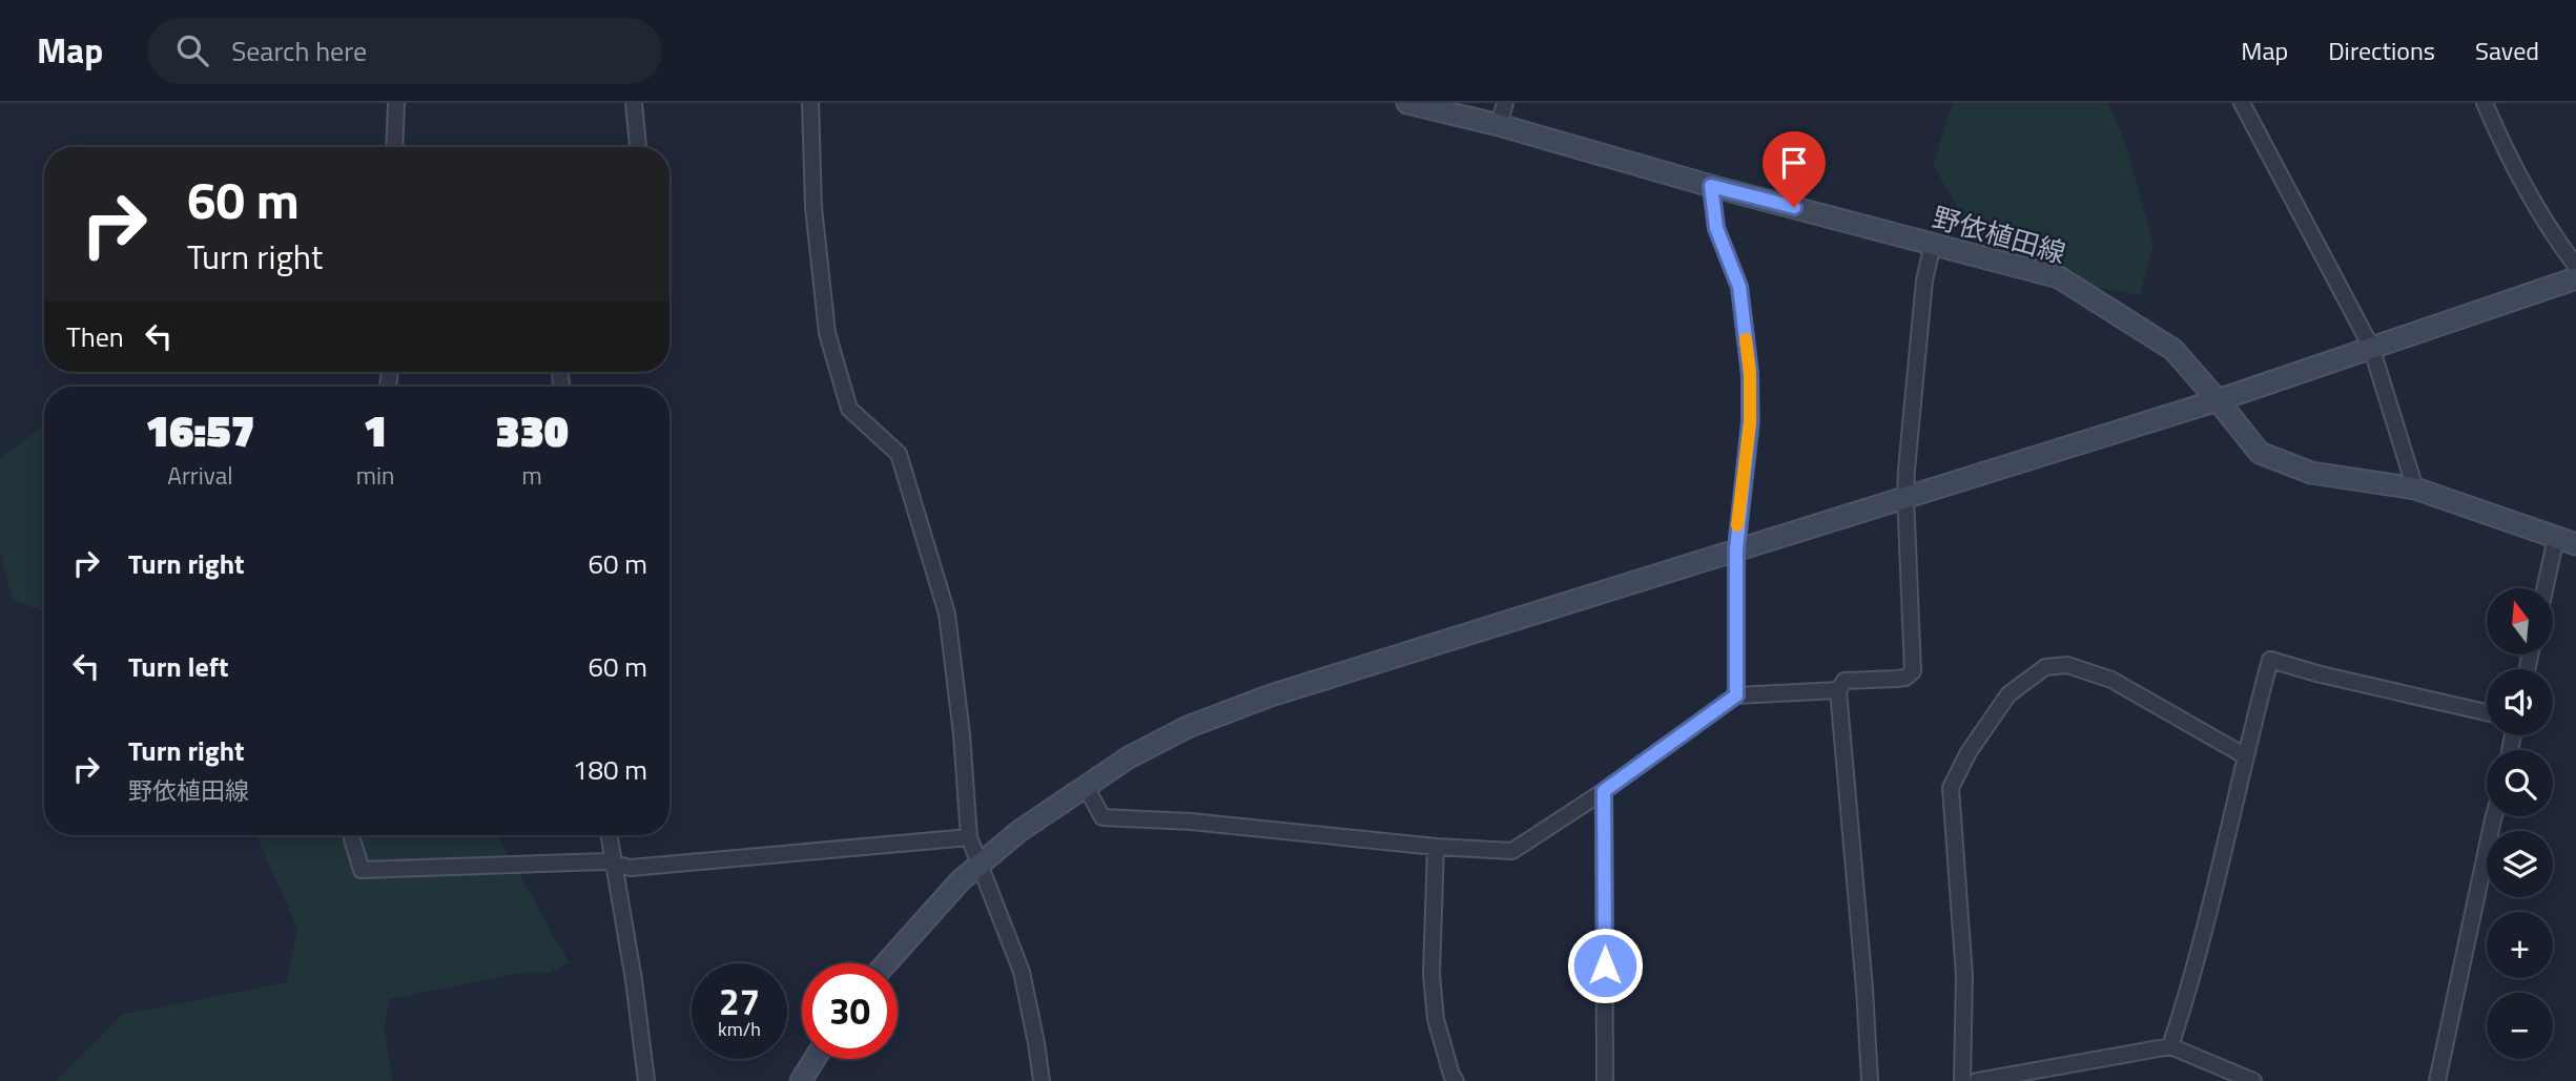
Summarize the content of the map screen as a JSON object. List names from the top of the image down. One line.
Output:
{"streets":{"street":["野依植田線"]},"north":"top","page":{"header":"Map","search":"Search here","nav":["Map","Directions","Saved"],"turn":["60 m","Turn right"],"then":"Then","eta":["16:57","Arrival","1","min","330","m"],"list":[{"name":"Turn right","value":"60 m"},{"name":"Turn left","value":"60 m"},{"name":"Turn right","note":"野依植田線","value":"180 m"}],"map_buttons":["+","−"],"speed":"27 km/h","limit":"30"}}
